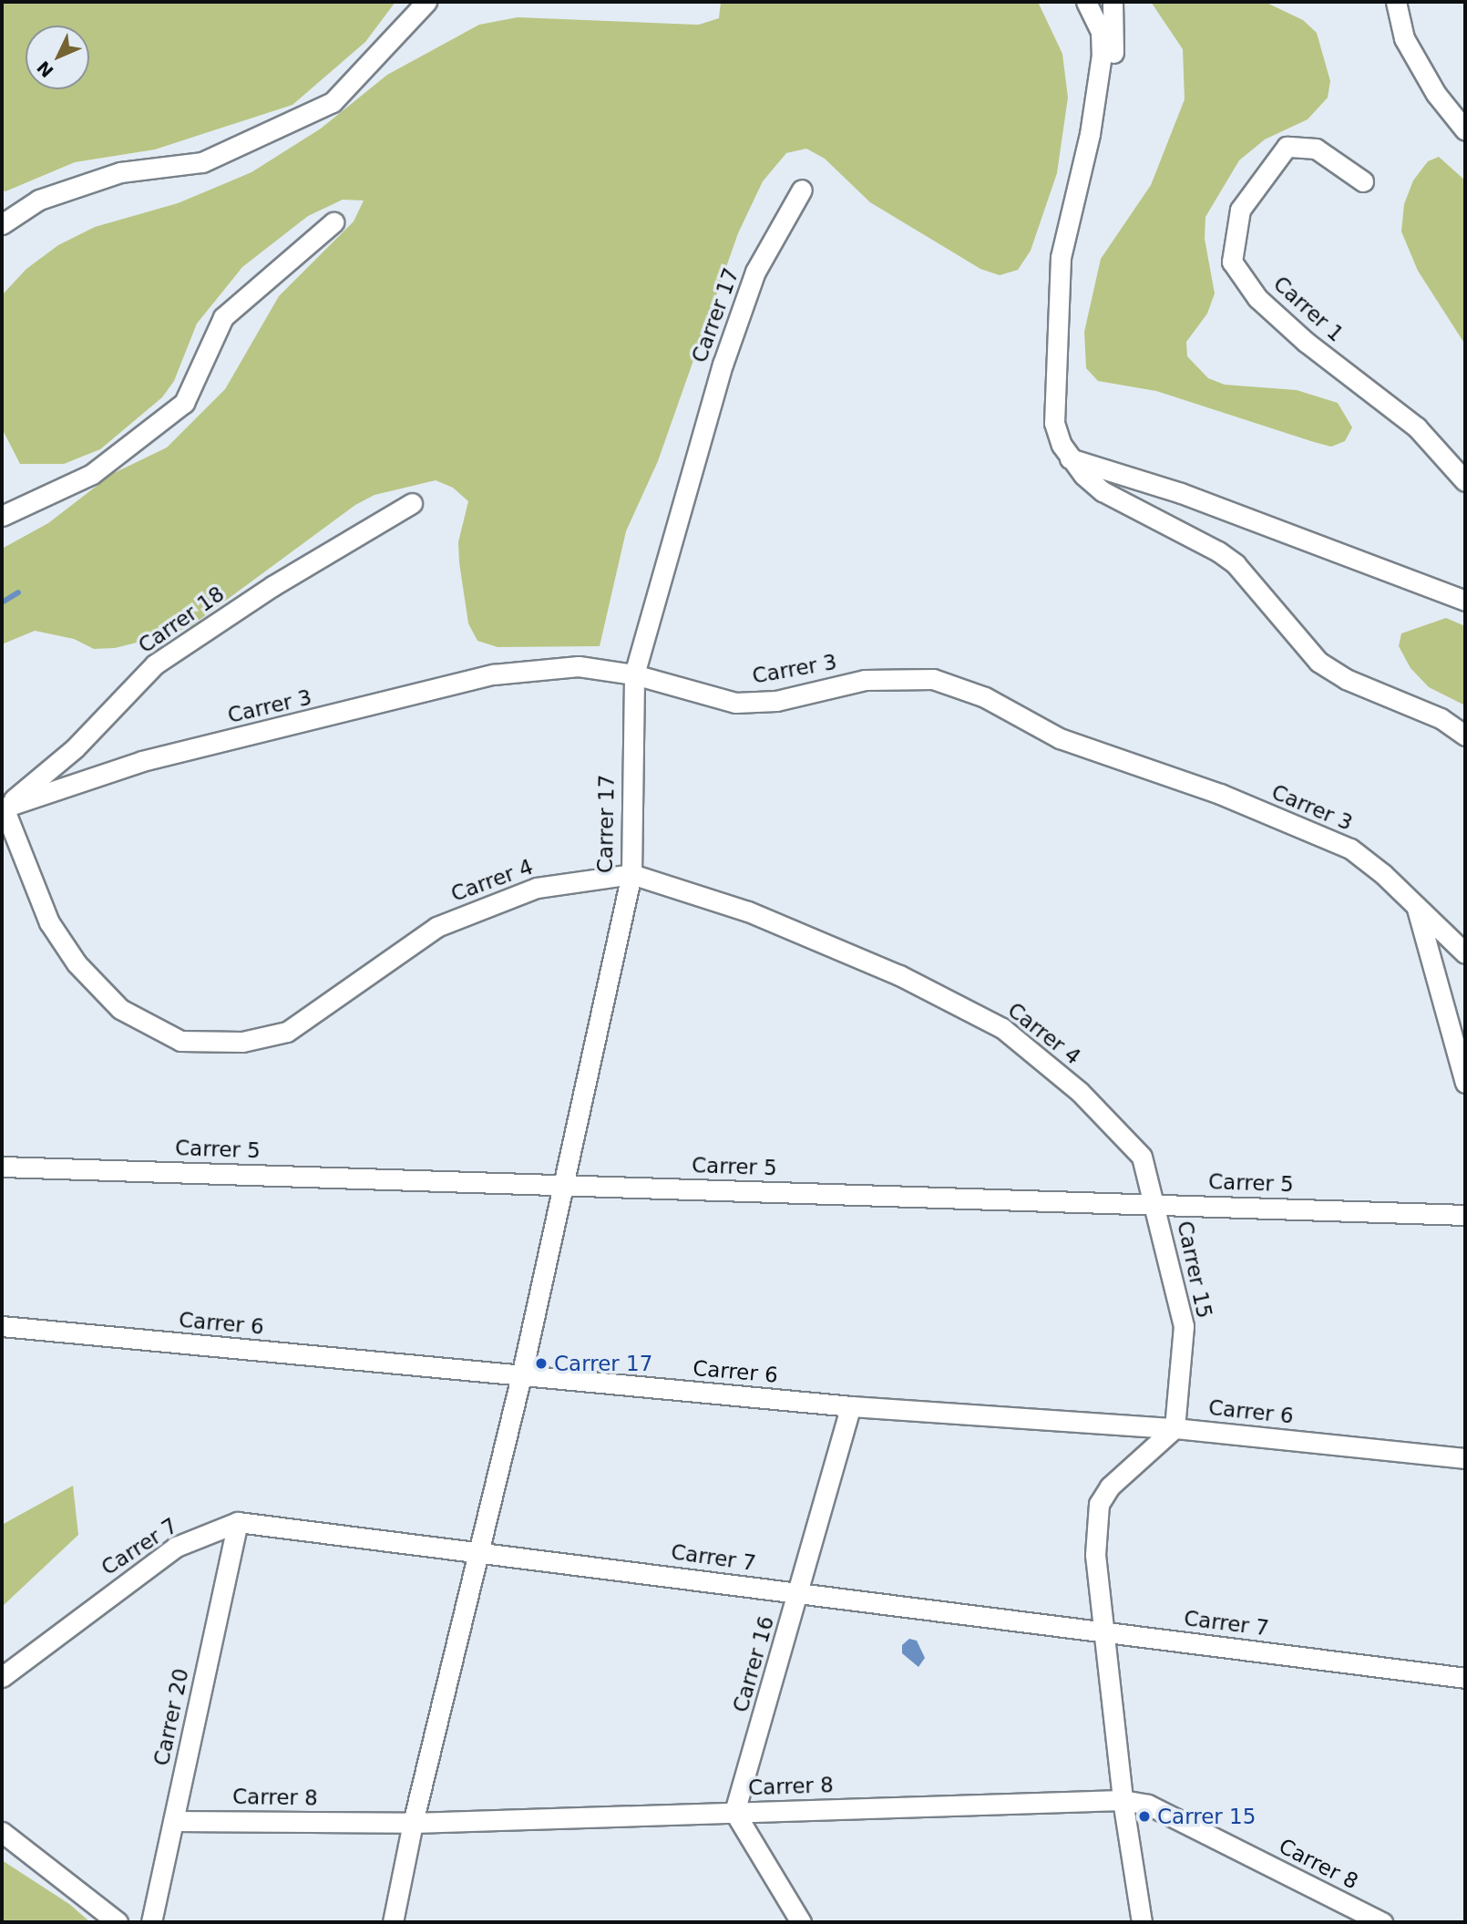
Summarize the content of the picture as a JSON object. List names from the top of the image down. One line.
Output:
{"streets":{"street":["Carrer 1","Carrer 17","Carrer 18","Carrer 3","Carrer 4","Carrer 5","Carrer 15","Carrer 6","Carrer 7","Carrer 16","Carrer 20","Carrer 8"]},"crossings":[["Carrer 17","Carrer 3"],["Carrer 17","Carrer 4"],["Carrer 17","Carrer 5"],["Carrer 17","Carrer 6"],["Carrer 17","Carrer 7"],["Carrer 17","Carrer 8"],["Carrer 18","Carrer 3"],["Carrer 18","Carrer 4"],["Carrer 3","Carrer 4"],["Carrer 4","Carrer 5"],["Carrer 4","Carrer 15"],["Carrer 5","Carrer 15"],["Carrer 15","Carrer 6"],["Carrer 6","Carrer 16"],["Carrer 7","Carrer 16"],["Carrer 7","Carrer 20"],["Carrer 16","Carrer 8"],["Carrer 20","Carrer 8"]],"places":["Carrer 17","Carrer 15"],"north":"bottom left"}
